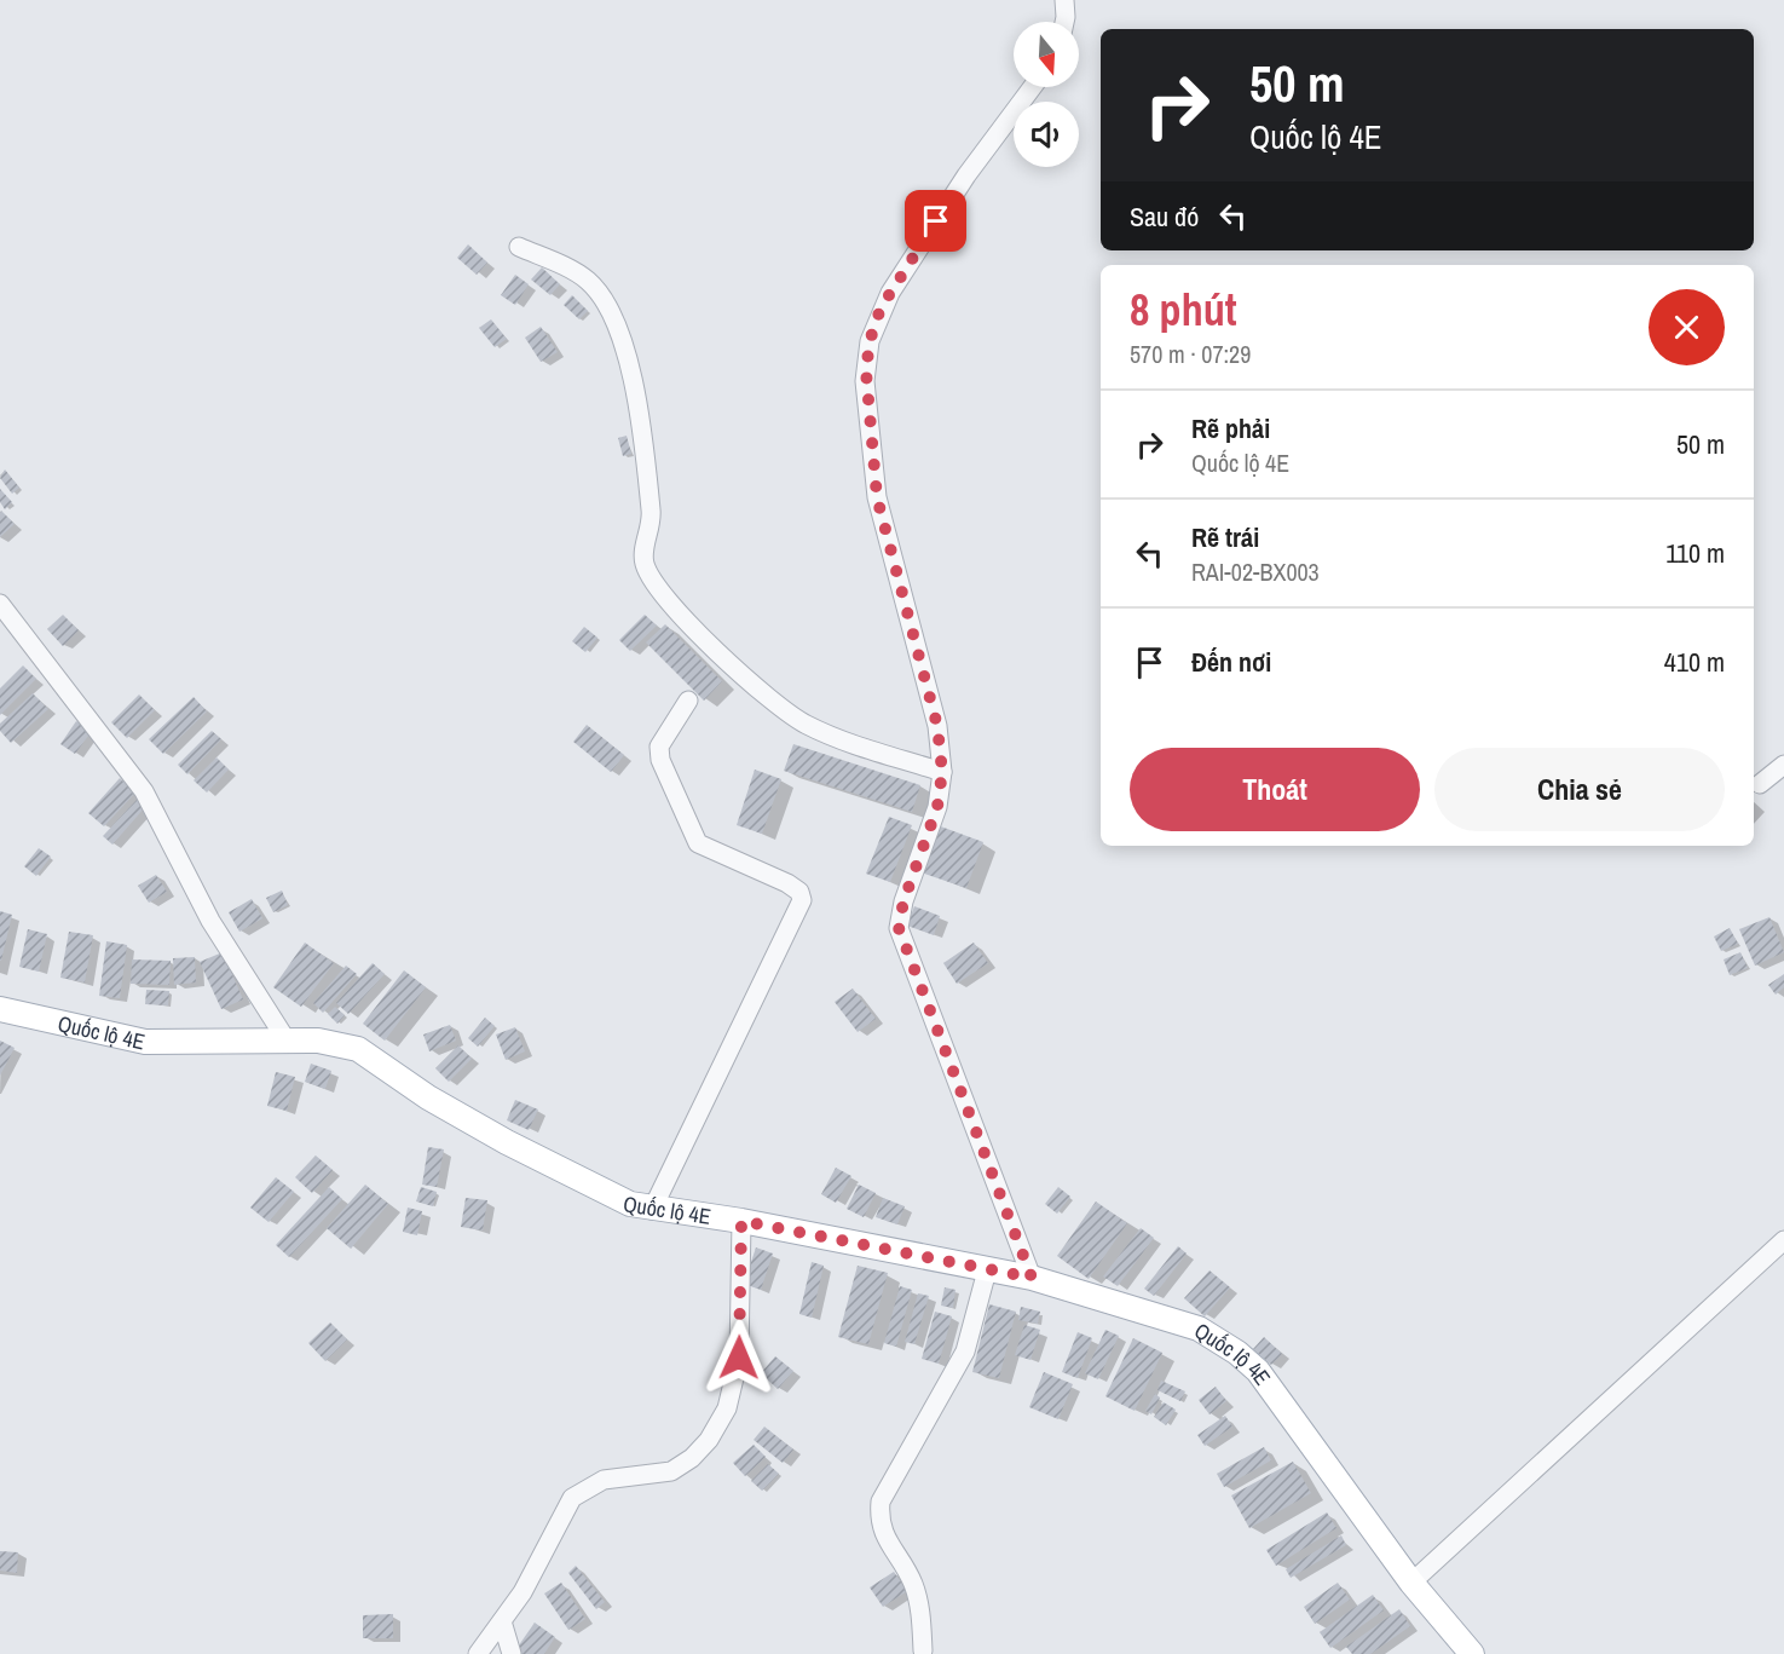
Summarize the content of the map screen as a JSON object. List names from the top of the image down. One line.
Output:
{"streets":{"main road":["Quốc lộ 4E"]},"north":"bottom","page":{"turn":["50 m","Quốc lộ 4E"],"then":"Sau đó","heading":["8 phút","570 m · 07:29"],"list":[{"name":"Rẽ phải","note":"Quốc lộ 4E","value":"50 m"},{"name":"Rẽ trái","note":"RAI-02-BX003","value":"110 m"},{"name":"Đến nơi","value":"410 m"}],"buttons":["Thoát","Chia sẻ"]}}
